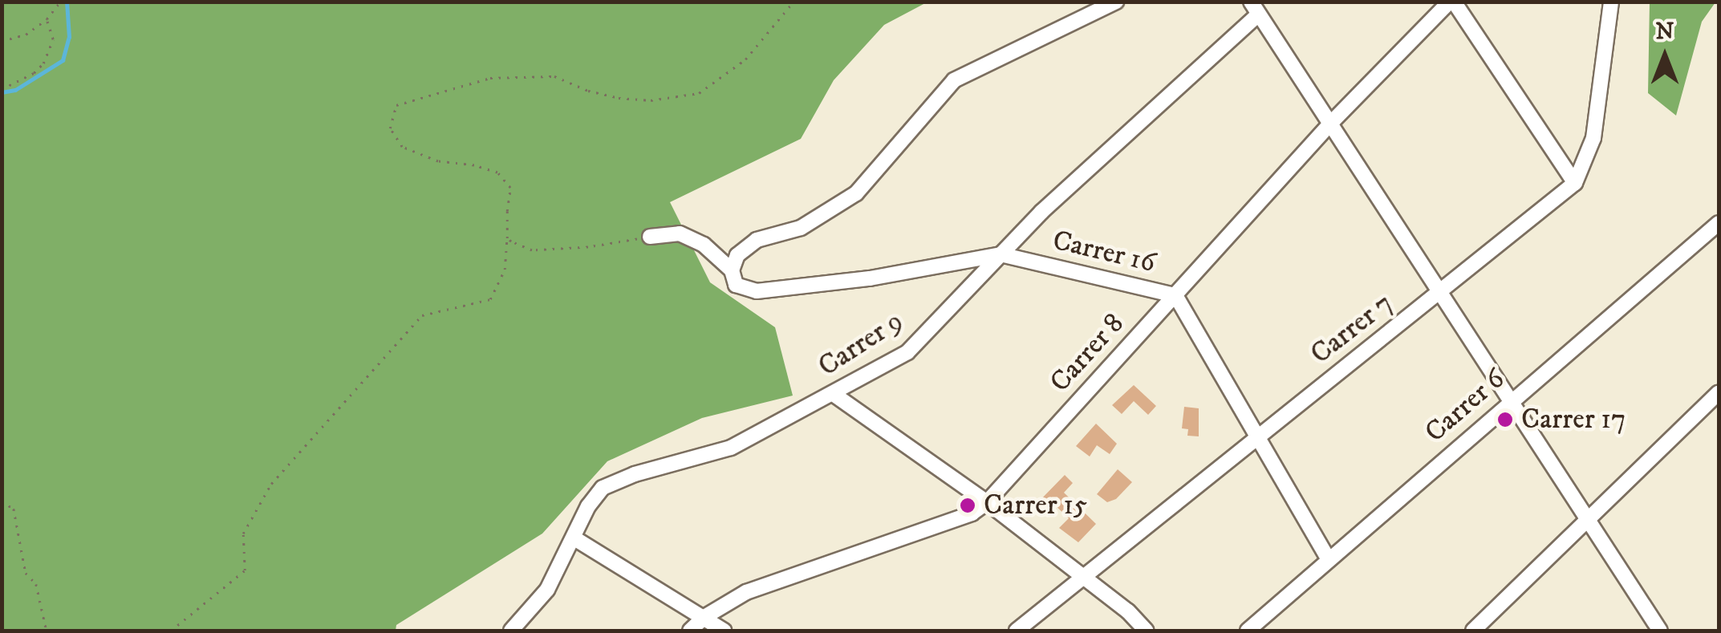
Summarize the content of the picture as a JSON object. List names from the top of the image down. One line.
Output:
{"streets":{"street":["Carrer 16","Carrer 7","Carrer 9","Carrer 8","Carrer 6"]},"crossings":[["Carrer 16","Carrer 7"],["Carrer 16","Carrer 9"],["Carrer 16","Carrer 8"],["Carrer 16","Carrer 6"]],"places":["Carrer 17","Carrer 15"],"north":"top"}
